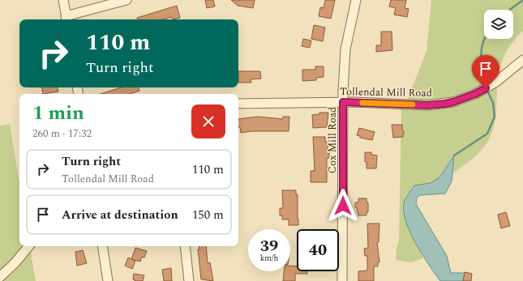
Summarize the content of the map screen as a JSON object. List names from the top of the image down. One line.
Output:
{"streets":{"street":["Tollendal Mill Road","Cox Mill Road"]},"crossings":[["Tollendal Mill Road","Cox Mill Road"]],"page":{"turn":["110 m","Turn right"],"heading":["1 min","260 m · 17:32"],"list":[{"name":"Turn right","note":"Tollendal Mill Road","value":"110 m"},{"name":"Arrive at destination","value":"150 m"}],"speed":"39 km/h","limit":"40"}}
